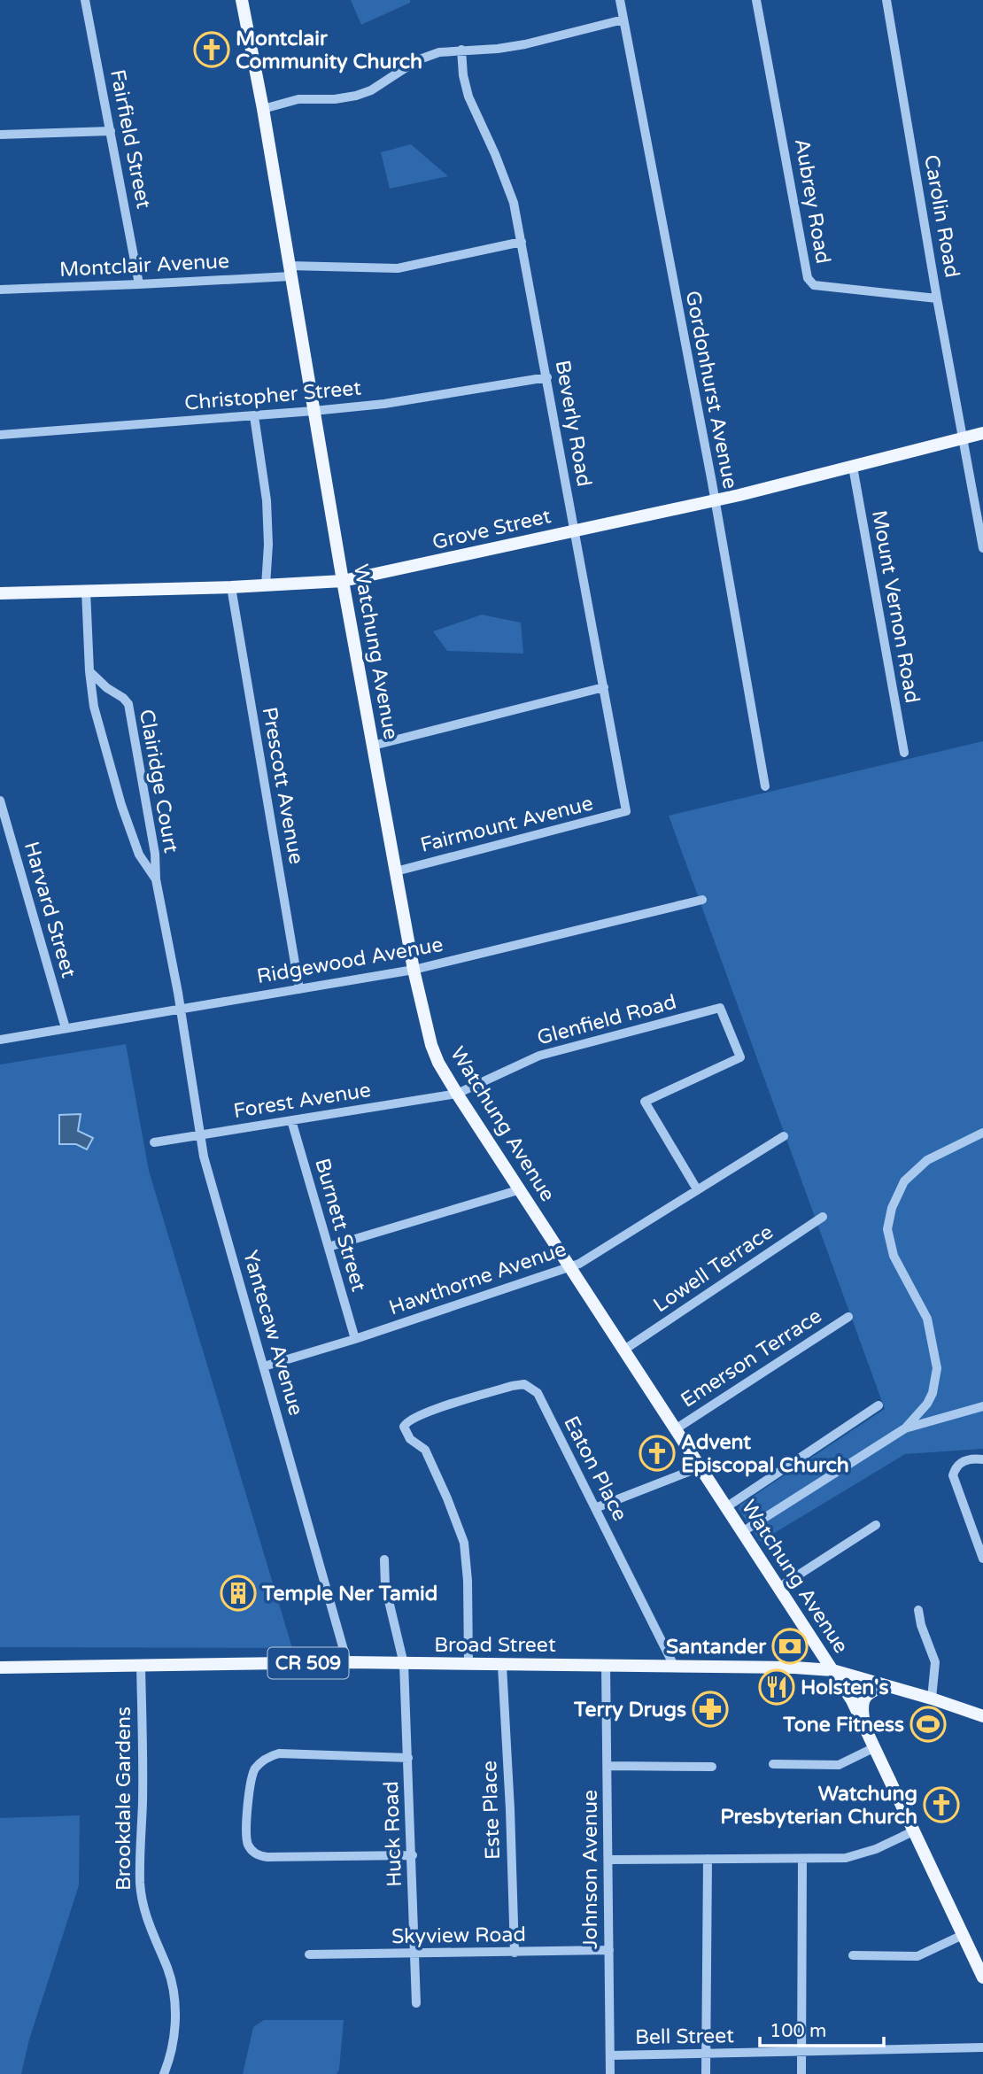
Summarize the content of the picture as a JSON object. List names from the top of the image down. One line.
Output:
{"streets":{"main road":["Grove Street","Watchung Avenue","Broad Street","CR 509"],"street":["Fairfield Street","Aubrey Road","Carolin Road","Montclair Avenue","Gordonhurst Avenue","Christopher Street","Beverly Road","Mount Vernon Road","Clairidge Court","Prescott Avenue","Fairmount Avenue","Harvard Street","Ridgewood Avenue","Glenfield Road","Forest Avenue","Burnett Street","Lowell Terrace","Hawthorne Avenue","Yantecaw Avenue","Emerson Terrace","Eaton Place","Brookdale Gardens","Este Place","Huck Road","Johnson Avenue","Skyview Road","Bell Street"]},"crossings":[["Fairfield Street","Montclair Avenue"],["Aubrey Road","Carolin Road"],["Carolin Road","Grove Street"],["Montclair Avenue","Beverly Road"],["Montclair Avenue","Watchung Avenue"],["Gordonhurst Avenue","Grove Street"],["Christopher Street","Beverly Road"],["Christopher Street","Watchung Avenue"],["Beverly Road","Grove Street"],["Beverly Road","Fairmount Avenue"],["Grove Street","Mount Vernon Road"],["Grove Street","Watchung Avenue"],["Grove Street","Clairidge Court"],["Grove Street","Prescott Avenue"],["Watchung Avenue","Fairmount Avenue"],["Watchung Avenue","Ridgewood Avenue"],["Watchung Avenue","Glenfield Road"],["Watchung Avenue","Forest Avenue"],["Watchung Avenue","Lowell Terrace"],["Watchung Avenue","Hawthorne Avenue"],["Watchung Avenue","Emerson Terrace"],["Watchung Avenue","Broad Street"],["Clairidge Court","Ridgewood Avenue"],["Clairidge Court","Yantecaw Avenue"],["Prescott Avenue","Ridgewood Avenue"],["Harvard Street","Ridgewood Avenue"],["Ridgewood Avenue","Yantecaw Avenue"],["Glenfield Road","Forest Avenue"],["Glenfield Road","Hawthorne Avenue"],["Forest Avenue","Burnett Street"],["Forest Avenue","Yantecaw Avenue"],["Burnett Street","Hawthorne Avenue"],["Hawthorne Avenue","Yantecaw Avenue"],["Yantecaw Avenue","Broad Street"],["Eaton Place","Broad Street"],["Broad Street","Brookdale Gardens"],["Broad Street","Este Place"],["Broad Street","Huck Road"],["Broad Street","Johnson Avenue"],["Este Place","Skyview Road"],["Huck Road","Skyview Road"],["Johnson Avenue","Skyview Road"],["Johnson Avenue","Bell Street"]],"places":{"church":["Montclair Community Church","Advent Episcopal Church","Watchung Presbyterian Church"],"building":["Temple Ner Tamid"],"bank":["Santander"],"restaurant":["Holsten's"],"pharmacy":["Terry Drugs"],"sports":["Tone Fitness"]},"scale_bar":"100 m"}
